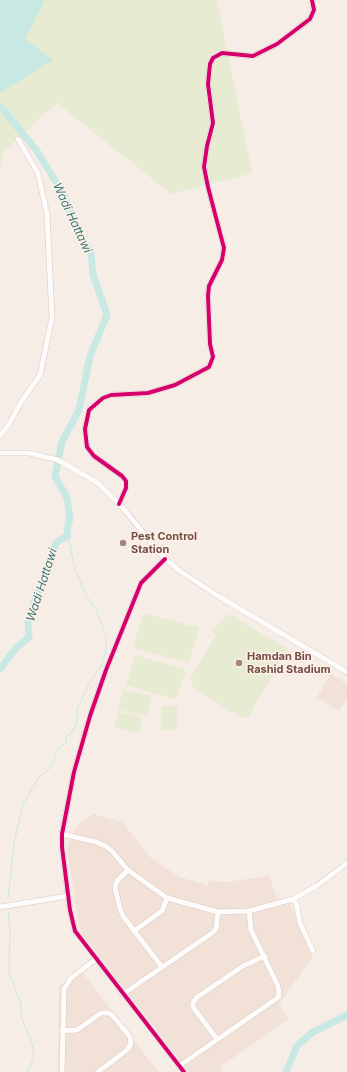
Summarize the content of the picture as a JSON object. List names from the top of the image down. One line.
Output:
{"water":["Wadi Hattawi"],"places":["Pest Control Station","Hamdan Bin Rashid Stadium"]}
